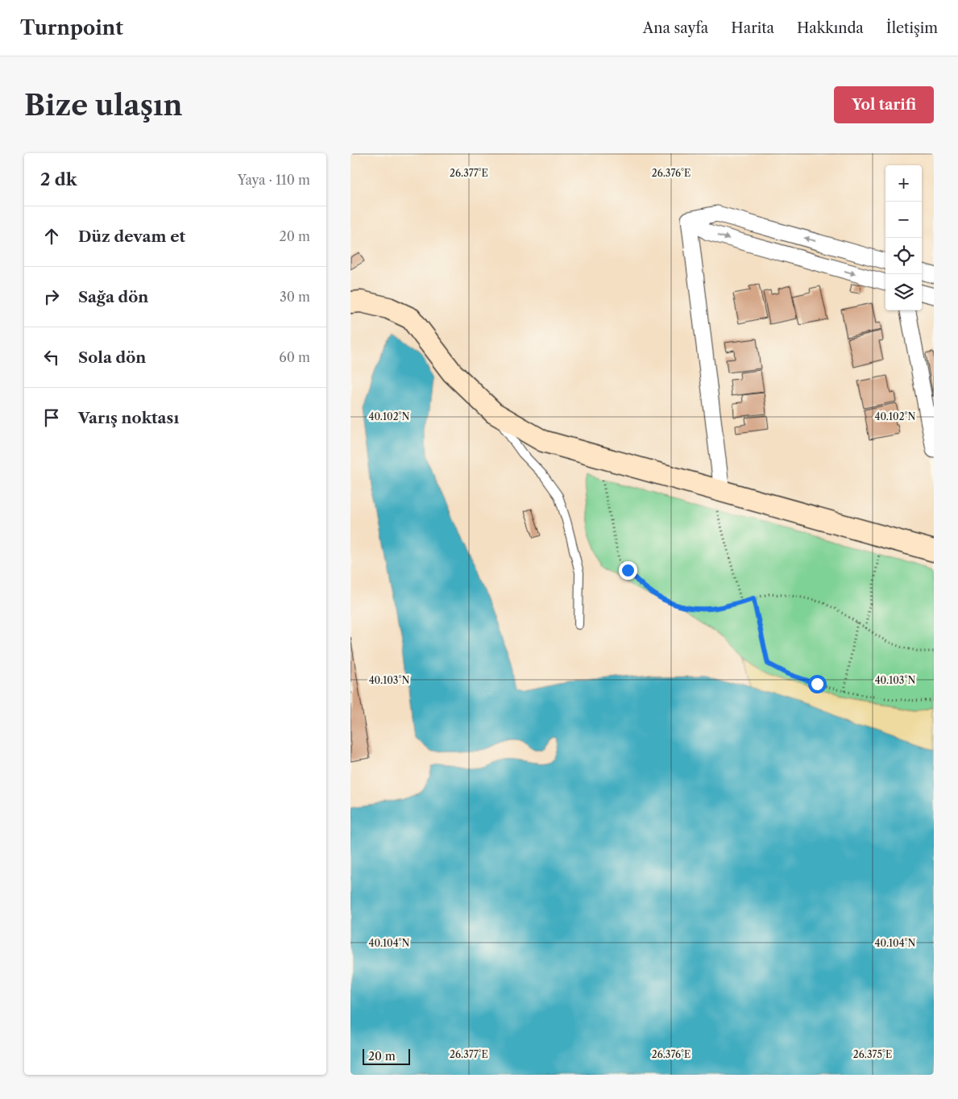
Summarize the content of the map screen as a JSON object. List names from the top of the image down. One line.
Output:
{"scale_bar":"20 m","page":{"header":"Turnpoint","nav":["Ana sayfa","Harita","Hakkında","İletişim"],"buttons":"Yol tarifi","title":"Bize ulaşın","heading":["2 dk","Yaya · 110 m"],"map_buttons":["+","−"],"list":[["Düz devam et","20 m"],["Sağa dön","30 m"],["Sola dön","60 m"],"Varış noktası"],"scale":"20 m"},"coordinates":["26.377°E","26.376°E","40.102°N","40.103°N","40.104°N","26.375°E"]}
